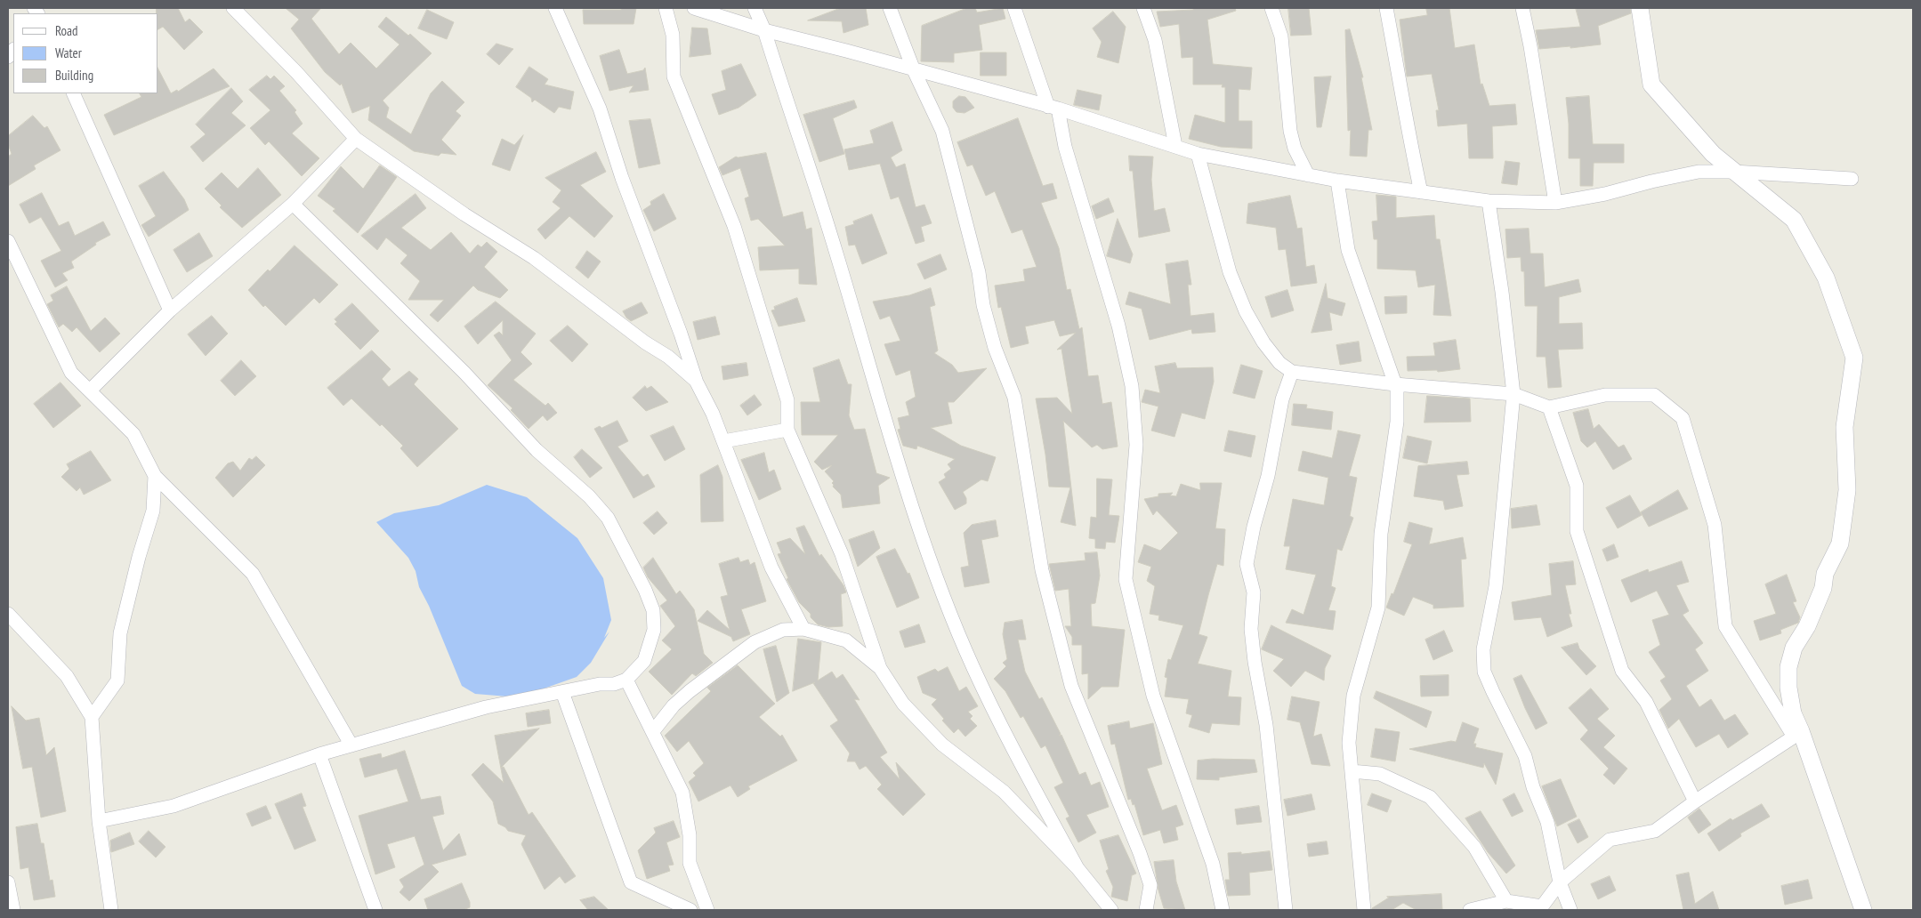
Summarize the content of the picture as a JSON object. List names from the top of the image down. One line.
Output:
{"legend":["Road","Water","Building"]}
